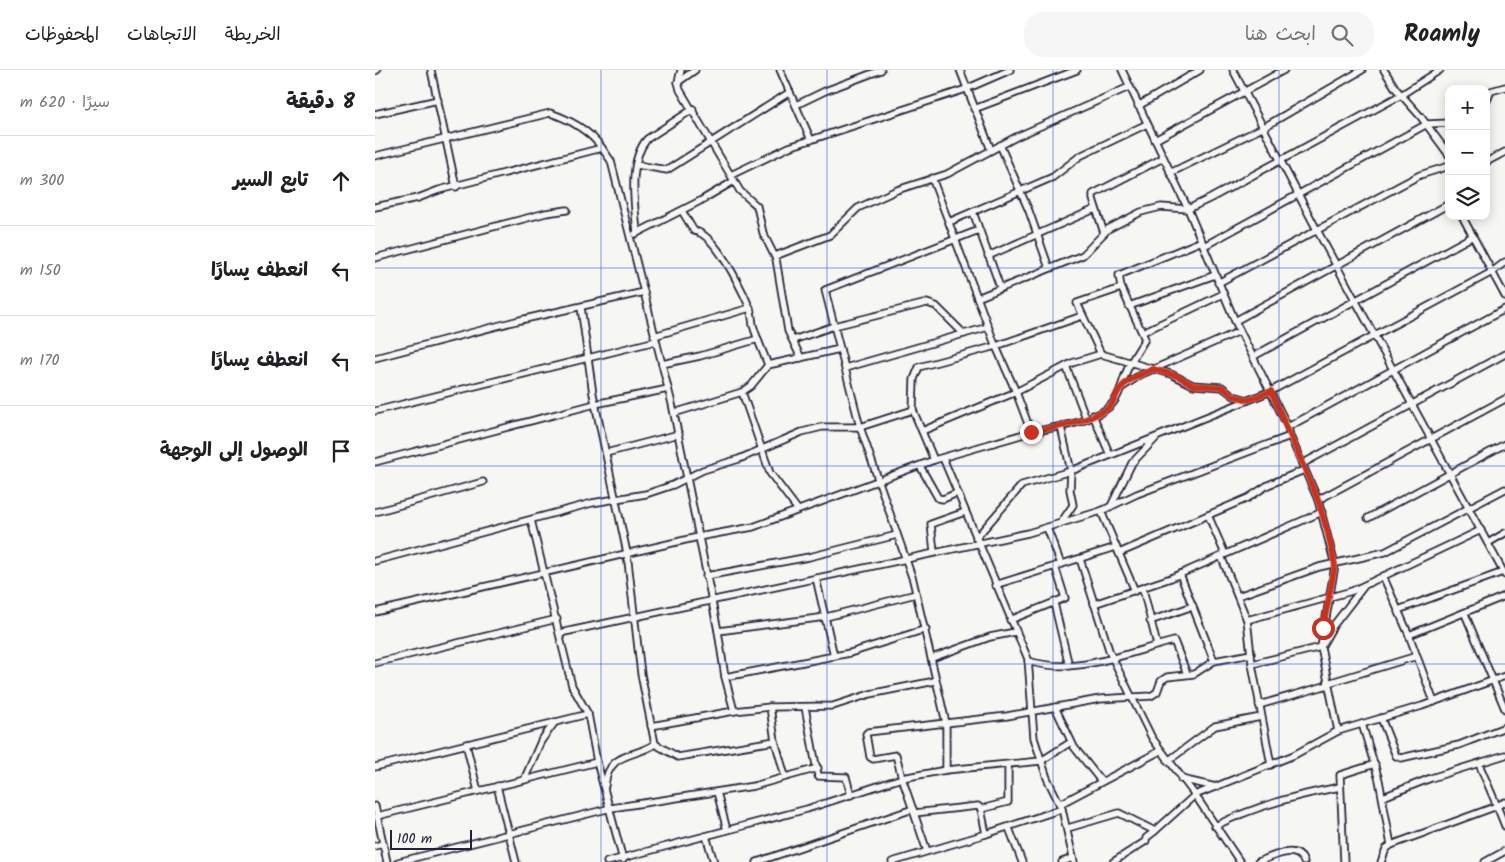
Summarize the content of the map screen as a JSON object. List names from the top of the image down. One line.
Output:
{"scale_bar":"100 m","page":{"header":"Roamly","search":"ابحث هنا","nav":["الخريطة","الاتجاهات","المحفوظات"],"heading":["8 دقيقة","سيرًا · 620 m"],"map_buttons":["+","−"],"list":[["تابع السير","300 m"],["انعطف يسارًا","150 m"],["انعطف يسارًا","170 m"],"الوصول إلى الوجهة"],"scale":"100 m"}}
